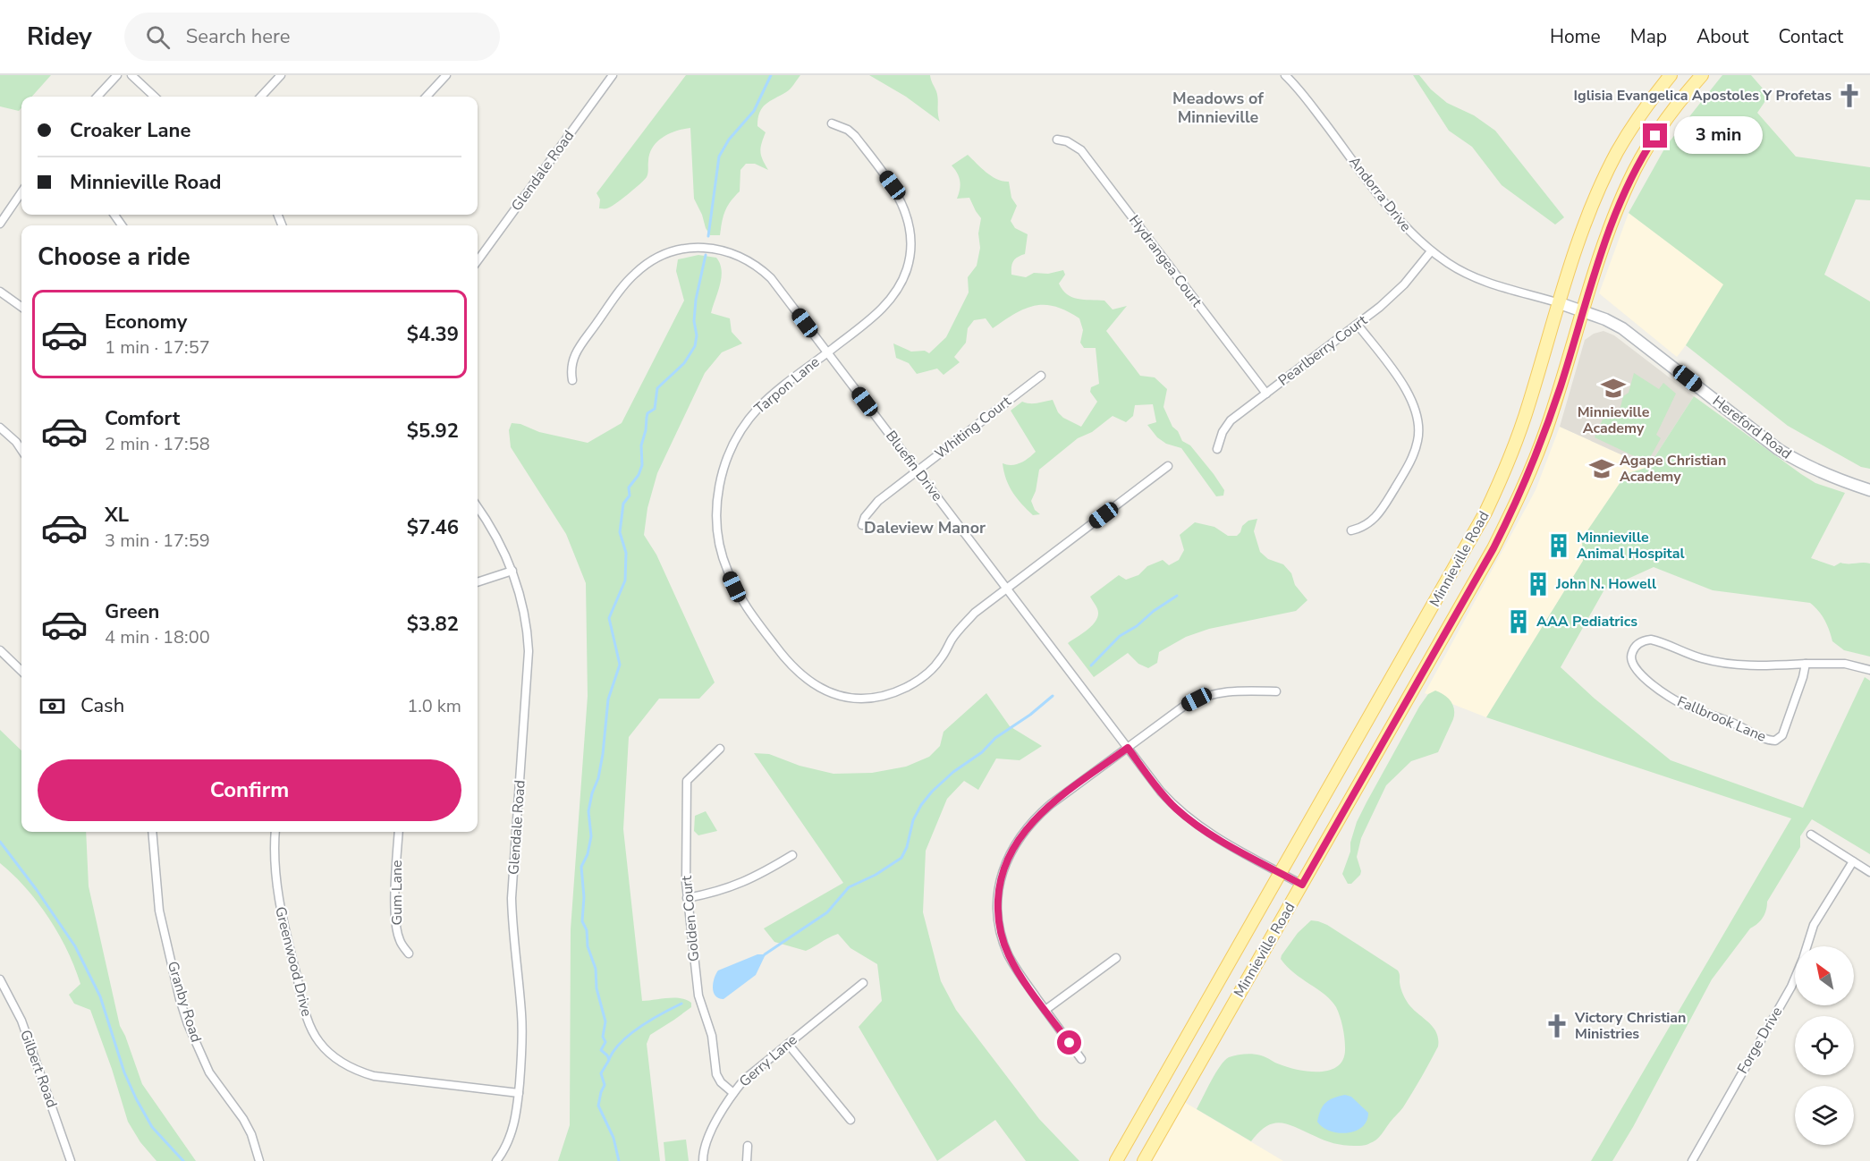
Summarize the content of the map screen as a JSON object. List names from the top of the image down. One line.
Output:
{"streets":{"main road":["Minnieville Road"],"street":["Glendale Road","Andorra Drive","Hydrangea Court","Pearlberry Court","Tarpon Lane","Whiting Court","Hereford Road","Bluefin Drive","Fallbrook Lane","Gum Lane","Golden Court","Greenwood Drive","Granby Road","Forge Drive","Gerry Lane","Gilbert Road"]},"crossings":[["Glendale Road","Greenwood Drive"],["Andorra Drive","Pearlberry Court"],["Andorra Drive","Hereford Road"],["Andorra Drive","Minnieville Road"],["Hydrangea Court","Pearlberry Court"],["Tarpon Lane","Bluefin Drive"],["Whiting Court","Bluefin Drive"],["Hereford Road","Minnieville Road"],["Bluefin Drive","Minnieville Road"],["Golden Court","Gerry Lane"]],"districts":["Meadows of Minnieville","Daleview Manor"],"places":{"church":["Iglisia Evangelica Apostoles Y Profetas","Victory Christian Ministries"],"school or university":["Minnieville Academy","Agape Christian Academy"],"building":["Minnieville Animal Hospital","John N. Howell","AAA Pediatrics"]},"north":"top left","page":{"header":"Ridey","search":"Search here","nav":["Home","Map","About","Contact"],"banner":["Croaker Lane","Minnieville Road"],"bubble":"3 min","heading":"Choose a ride","list":[{"name":"Economy","note":"1 min · 17:57","value":"$4.39"},{"name":"Comfort","note":"2 min · 17:58","value":"$5.92"},{"name":"XL","note":"3 min · 17:59","value":"$7.46"},{"name":"Green","note":"4 min · 18:00","value":"$3.82"}],"pay":["Cash","1.0 km"],"buttons":"Confirm"}}
